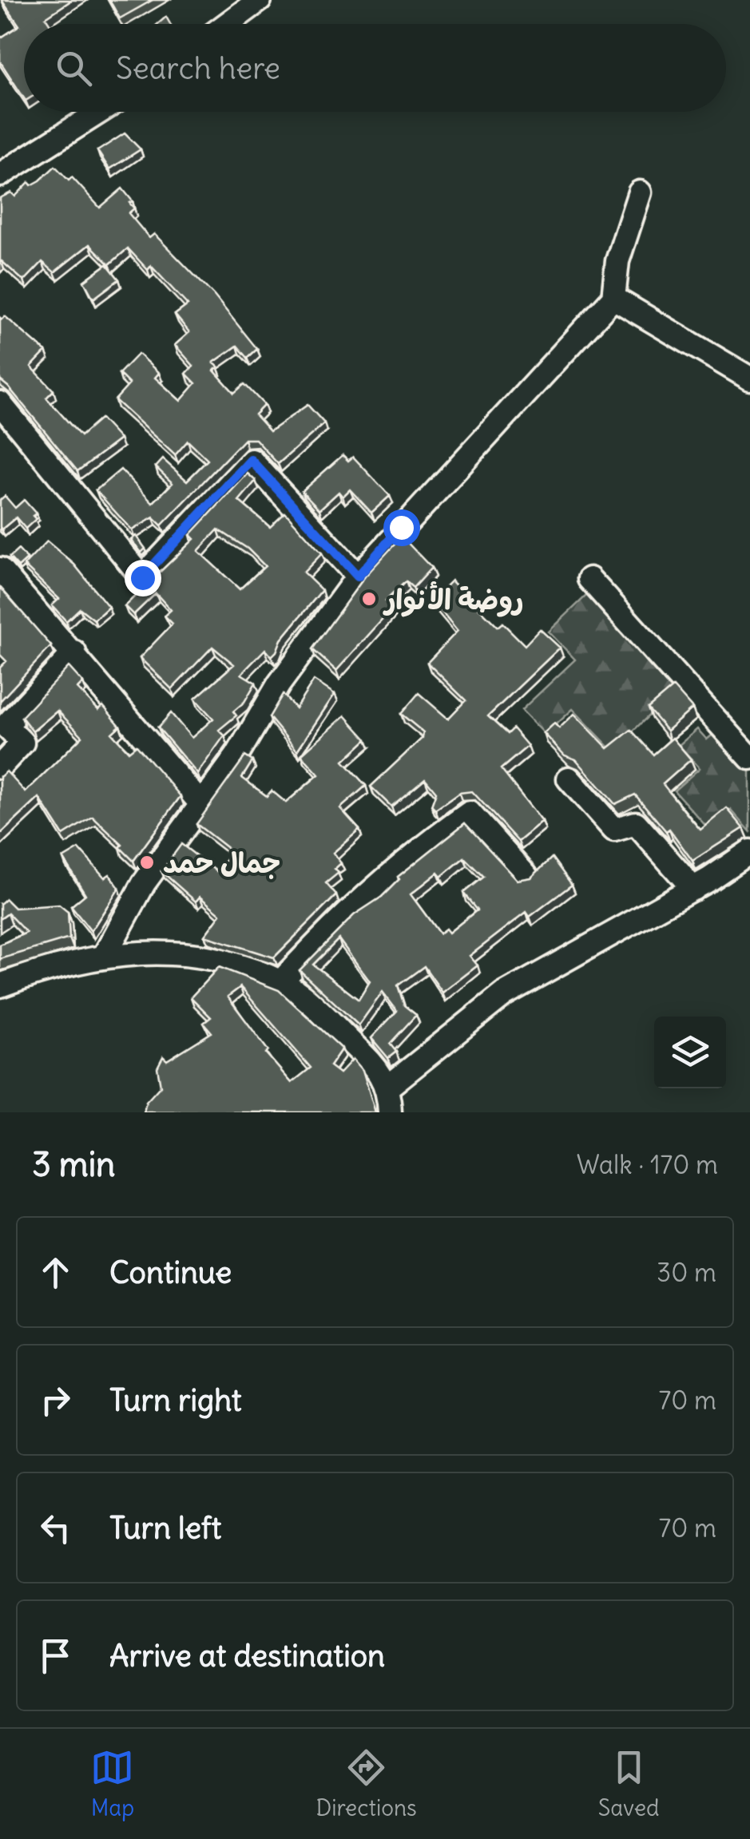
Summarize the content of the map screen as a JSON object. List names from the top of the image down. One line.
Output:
{"places":["روضة الأنوار","جمال حمد"],"page":{"search":"Search here","heading":["3 min","Walk · 170 m"],"list":[["Continue","30 m"],["Turn right","70 m"],["Turn left","70 m"],"Arrive at destination"],"nav":["Map","Directions","Saved"]}}
